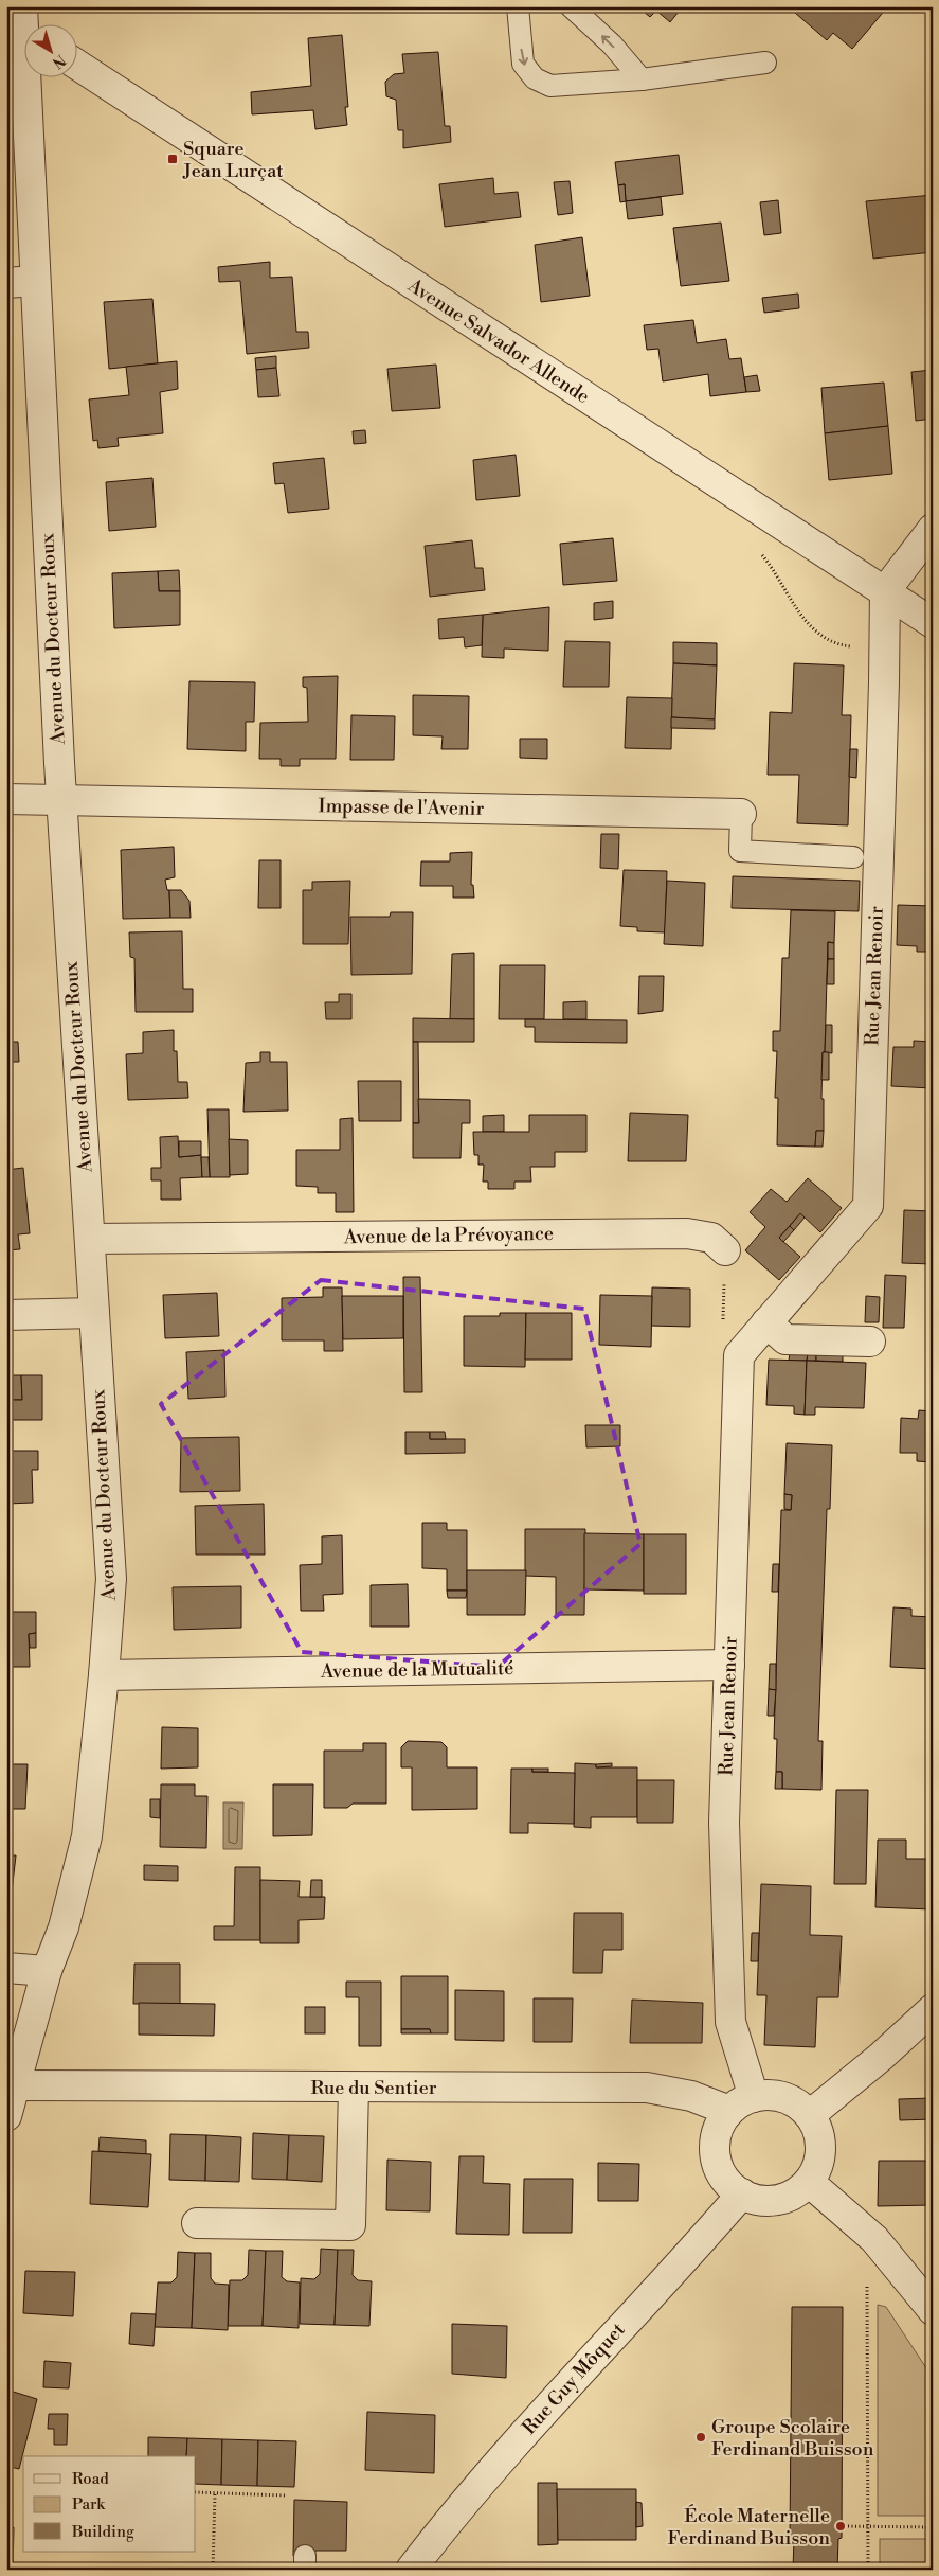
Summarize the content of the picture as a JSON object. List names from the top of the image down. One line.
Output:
{"streets":{"street":["Avenue Salvador Allende","Avenue du Docteur Roux","Impasse de l'Avenir","Rue Jean Renoir","Avenue de la Prévoyance","Avenue de la Mutualité","Rue du Sentier","Rue Guy Môquet"]},"crossings":[["Avenue Salvador Allende","Rue Jean Renoir"],["Avenue du Docteur Roux","Impasse de l'Avenir"],["Avenue du Docteur Roux","Avenue de la Prévoyance"],["Avenue du Docteur Roux","Avenue de la Mutualité"],["Avenue du Docteur Roux","Rue du Sentier"],["Rue Jean Renoir","Avenue de la Mutualité"],["Rue Jean Renoir","Rue du Sentier"],["Rue Jean Renoir","Rue Guy Môquet"],["Rue du Sentier","Rue Guy Môquet"]],"places":{"transit":["Square Jean Lurçat"],"other":["Groupe Scolaire Ferdinand Buisson","École Maternelle Ferdinand Buisson"]},"legend":["Road","Park","Building"],"north":"bottom right"}
